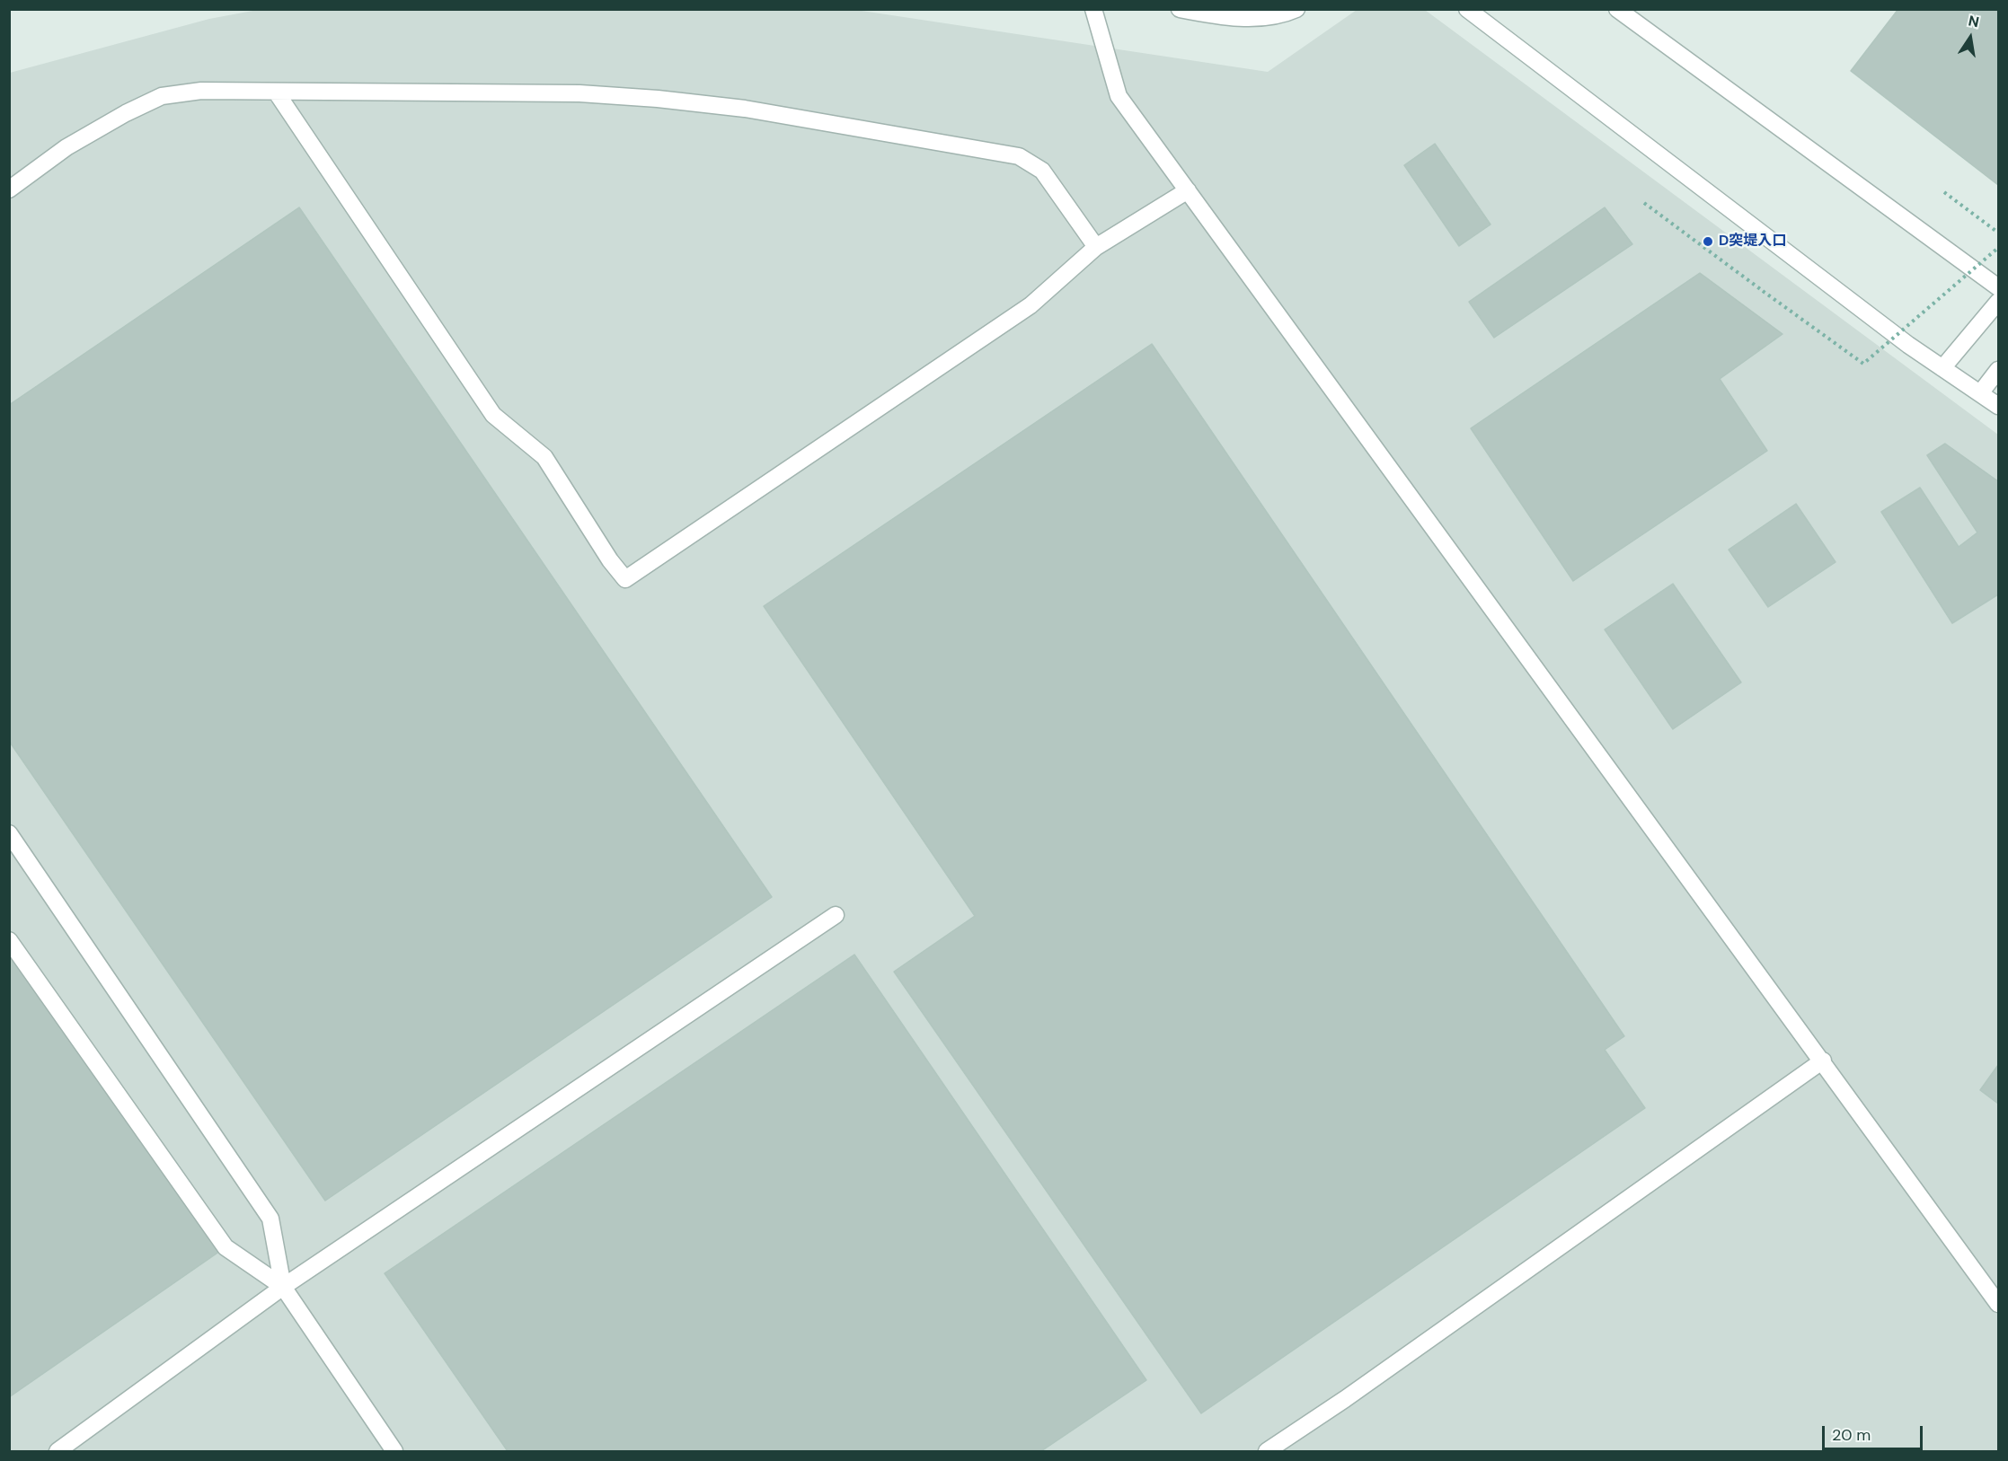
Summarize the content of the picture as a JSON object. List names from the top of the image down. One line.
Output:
{"places":["D突堤入口"],"scale_bar":"20 m","north":"top"}
